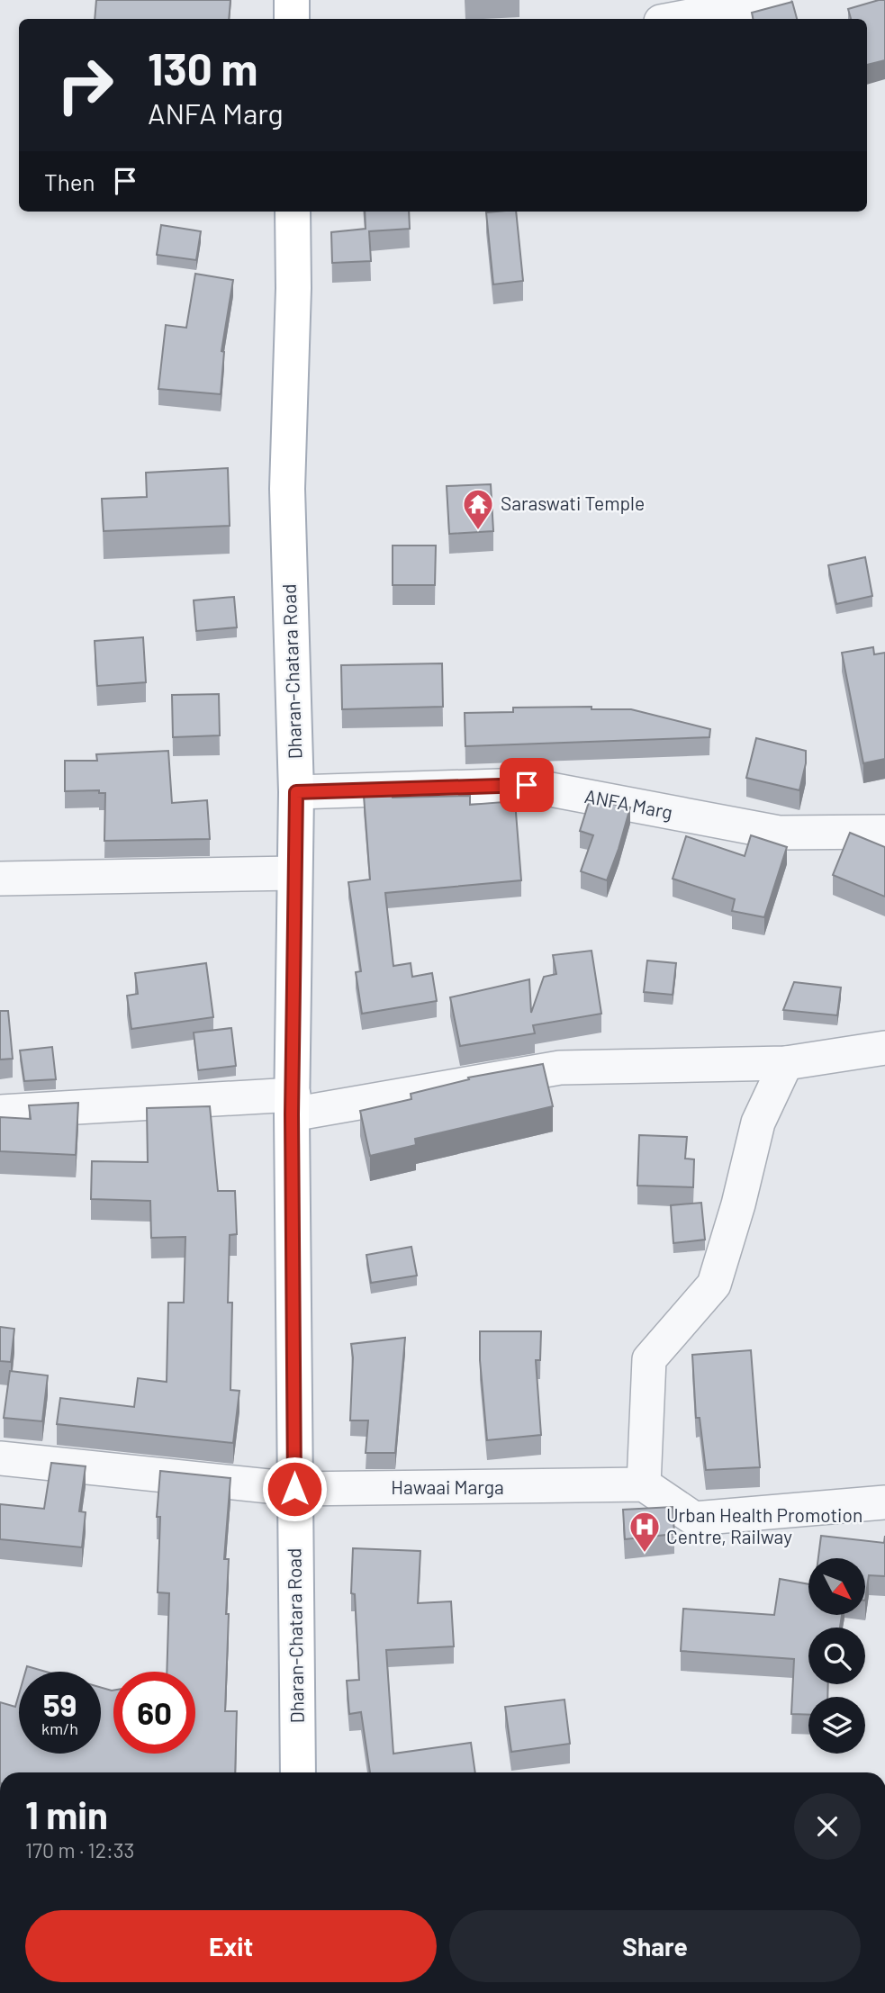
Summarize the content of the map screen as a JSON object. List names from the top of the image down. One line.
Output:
{"streets":{"main road":["Dharan-Chatara Road"],"street":["ANFA Marg","Hawaai Marga"]},"crossings":[["Dharan-Chatara Road","ANFA Marg"],["Dharan-Chatara Road","Hawaai Marga"]],"places":{"temple":["Saraswati Temple"],"hospital":["Urban Health Promotion Centre, Railway"]},"north":"bottom right","page":{"turn":["130 m","ANFA Marg"],"then":"Then","speed":"59 km/h","limit":"60","heading":["1 min","170 m · 12:33"],"buttons":["Exit","Share"]}}
